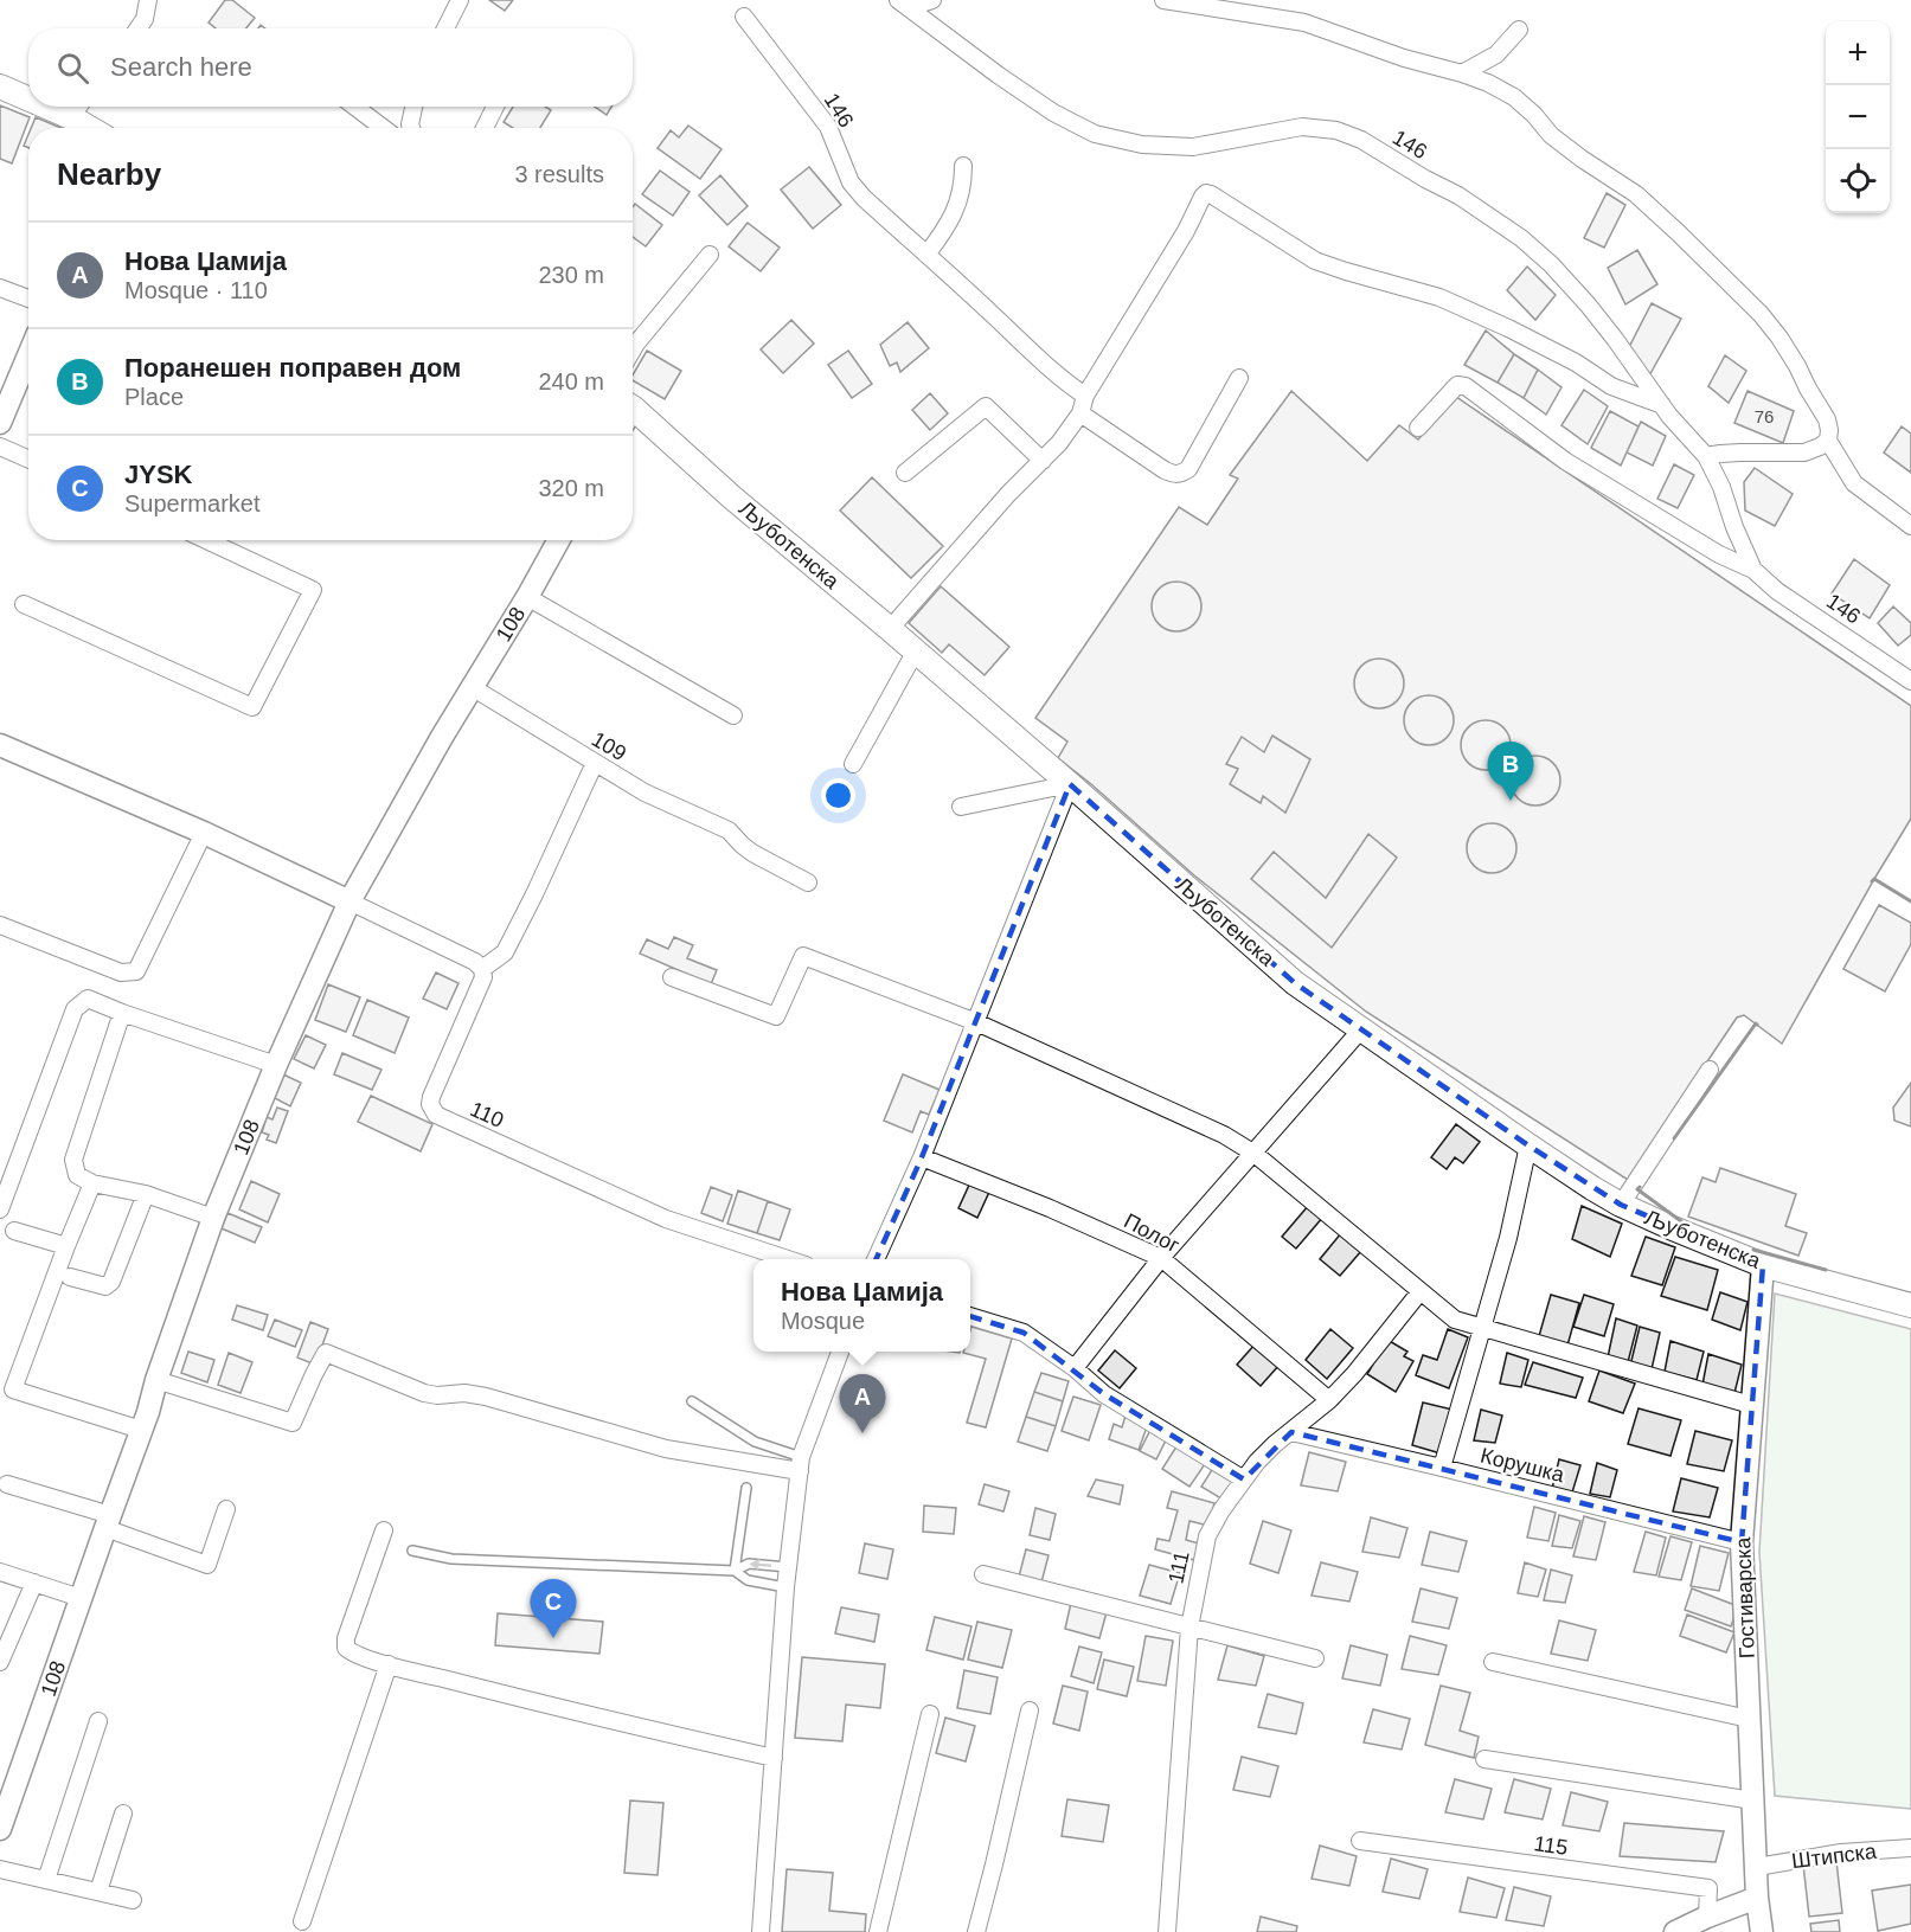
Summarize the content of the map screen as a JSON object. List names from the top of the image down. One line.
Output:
{"streets":{"main road":["Љуботенска"],"street":["146","108","109","110","Полог","Корушка","111","Гостиварска","115","Штипска"]},"crossings":[["Љуботенска","Гостиварска"],["108","109"],["Полог","111"],["Корушка","111"],["Корушка","Гостиварска"],["Гостиварска","Штипска"]],"house_numbers":["76"],"page":{"map_buttons":["+","−"],"search":"Search here","heading":["Nearby","3 results"],"list":[{"mark":"A","name":"Нова Џамија","note":"Mosque · 110","value":"230 m"},{"mark":"B","name":"Поранешен поправен дом","note":"Place","value":"240 m"},{"mark":"C","name":"JYSK","note":"Supermarket","value":"320 m"}],"pins":["B","A","C"],"popup":["Нова Џамија","Mosque"]}}
